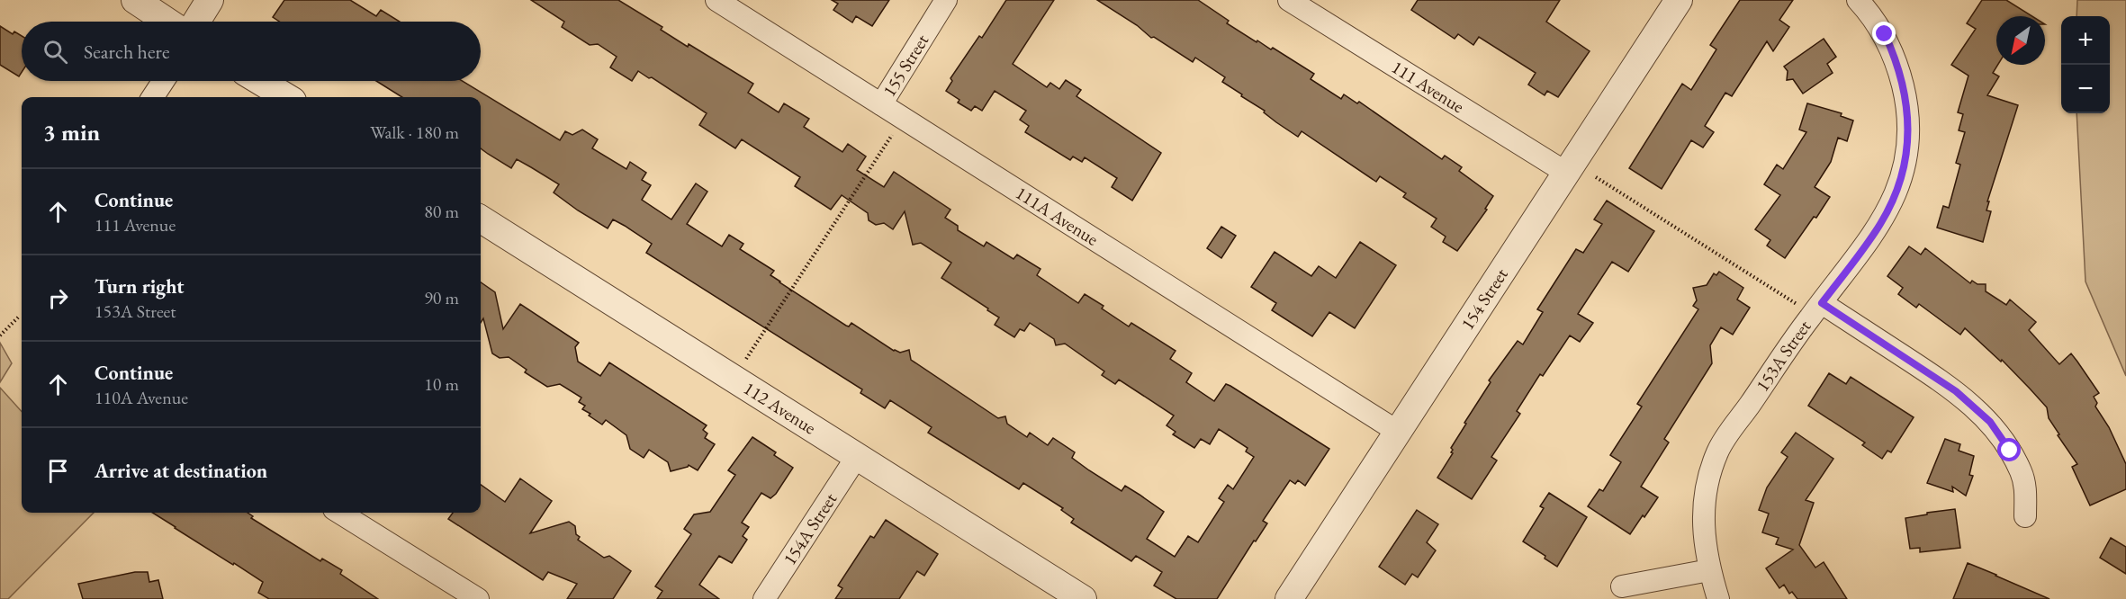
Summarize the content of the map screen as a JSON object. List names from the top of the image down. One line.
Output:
{"streets":{"street":["155 Street","111 Avenue","111A Avenue","154 Street","153A Street","112 Avenue","154A Street"]},"crossings":[["155 Street","111A Avenue"],["111 Avenue","154 Street"],["111A Avenue","154 Street"],["112 Avenue","154A Street"]],"north":"bottom left","page":{"map_buttons":["+","−"],"search":"Search here","heading":["3 min","Walk · 180 m"],"list":[["Continue","111 Avenue","80 m"],["Turn right","153A Street","90 m"],["Continue","110A Avenue","10 m"],"Arrive at destination"]}}
